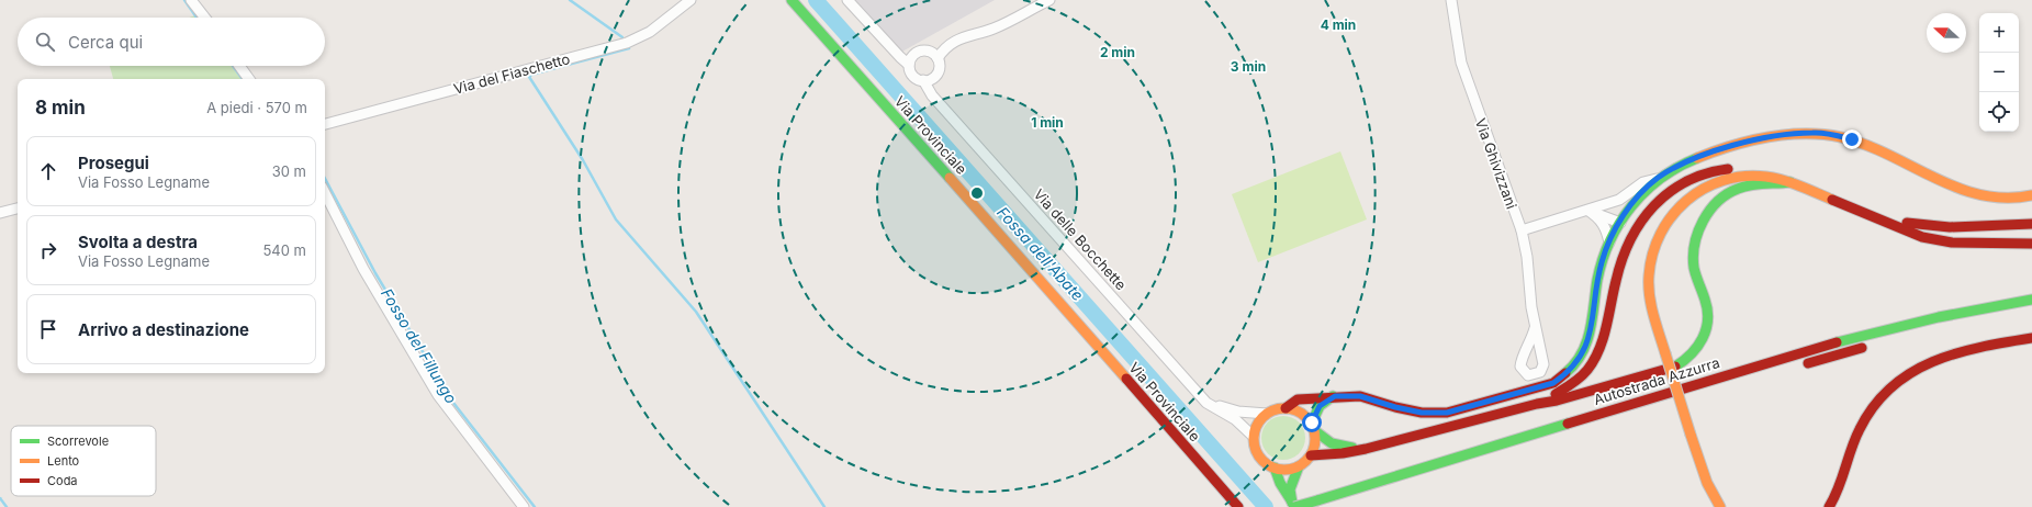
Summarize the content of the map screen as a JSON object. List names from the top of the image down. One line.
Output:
{"streets":{"main road":["Via Provinciale","Autostrada Azzurra"],"street":["Via del Fiaschetto","Via Ghivizzani","Via delle Bocchette"]},"water":["Fossa dell'Abate","Fosso del Fillungo"],"legend":["Scorrevole","Lento","Coda"],"north":"left","page":{"map_buttons":["+","−"],"search":"Cerca qui","heading":["8 min","A piedi · 570 m"],"list":[["Prosegui","Via Fosso Legname","30 m"],["Svolta a destra","Via Fosso Legname","540 m"],"Arrivo a destinazione"]},"rings":["4 min","2 min","3 min","1 min"]}
